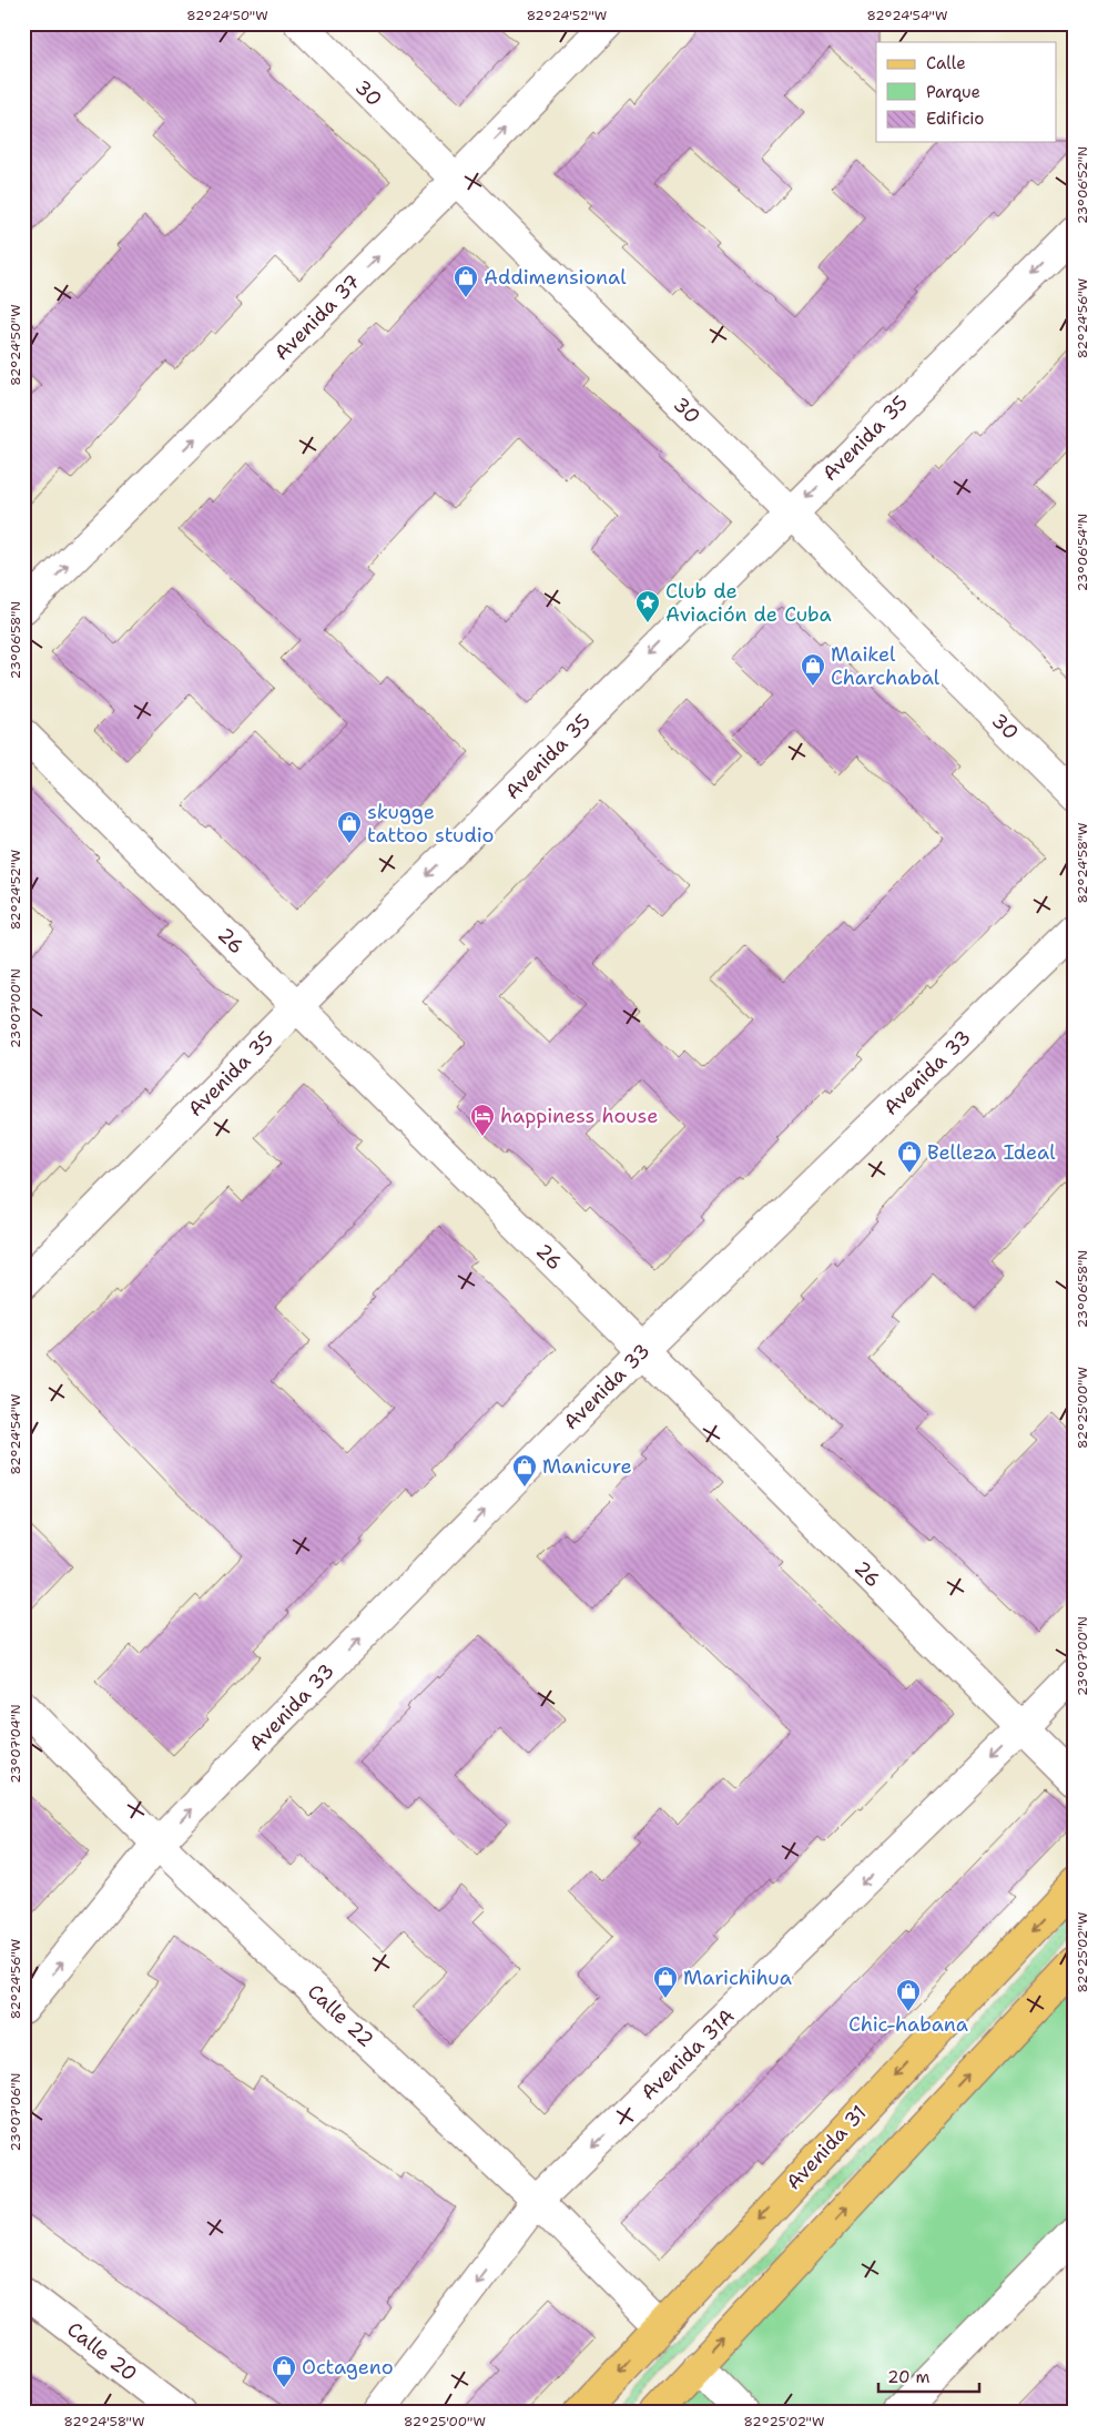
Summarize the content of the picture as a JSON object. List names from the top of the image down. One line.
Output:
{"streets":{"main road":["Avenida 31"],"street":["30","Avenida 37","Avenida 35","26","Avenida 33","Calle 22","Avenida 31A","Calle 20"]},"crossings":[["30","Avenida 37"],["30","Avenida 35"],["Avenida 35","26"],["26","Avenida 33"],["26","Avenida 31A"],["Avenida 33","Calle 22"],["Calle 22","Avenida 31A"],["Calle 22","Avenida 31"]],"one_way":["Avenida 37","Avenida 35","Avenida 33","Avenida 31A"],"places":{"shop":["Addimensional","Maikel Charchabal","skugge tattoo studio","Belleza Ideal","Manicure","Marichihua","Chic-habana","Octageno"],"place":["Club de Aviación de Cuba"],"hotel":["happiness house"]},"legend":["Calle","Parque","Edificio"],"scale_bar":"20 m","coordinates":["82°24'50\"W","82°24'52\"W","82°24'54\"W","23°06'52\"N","82°24'56\"W","23°06'54\"N","23°06'58\"N","82°24'58\"W","23°07'00\"N","82°25'00\"W","23°07'04\"N","82°25'02\"W","23°07'06\"N"]}
